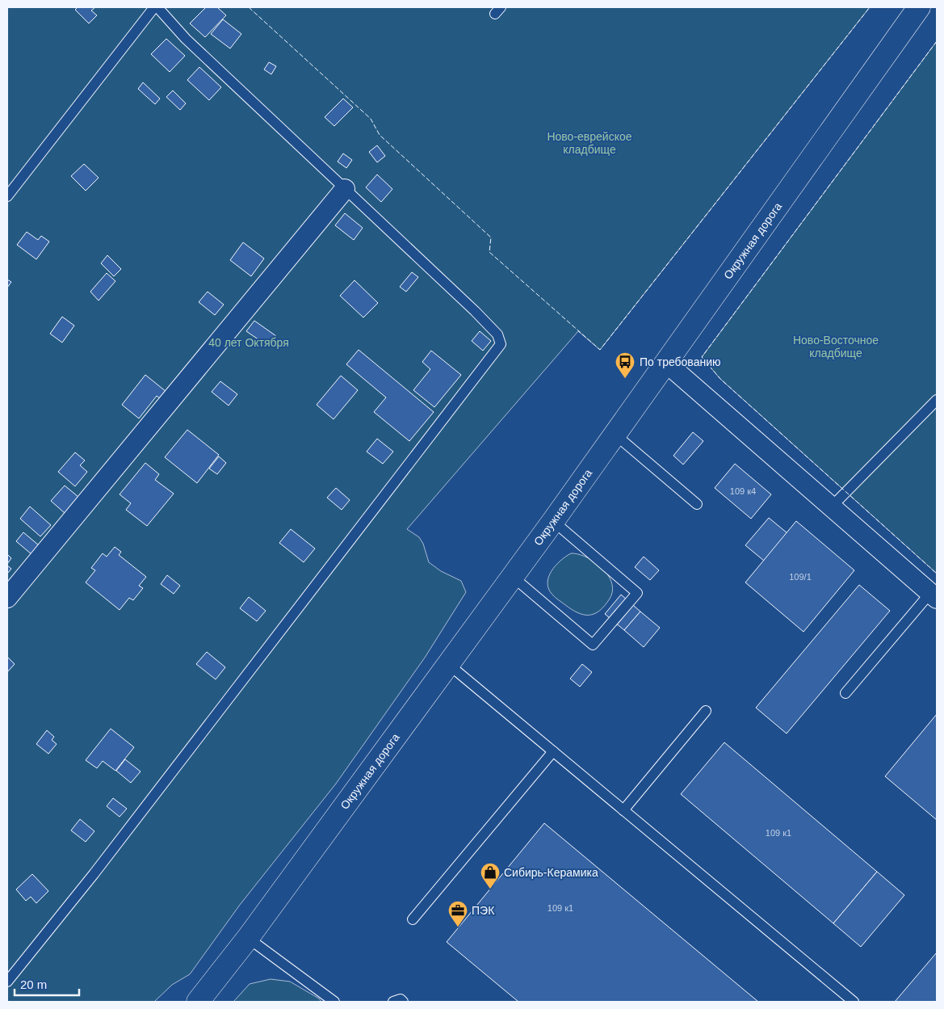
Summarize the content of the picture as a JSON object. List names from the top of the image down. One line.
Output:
{"streets":{"main road":["Окружная дорога"]},"parks":["Ново-еврейское кладбище","Ново-Восточное кладбище","40 лет Октября"],"places":{"bus stop":["По требованию"],"shop":["Сибирь-Керамика"],"office":["ПЭК"]},"house_numbers":["109 к4","109/1","109 к1","109 к1"],"scale_bar":"20 m"}
